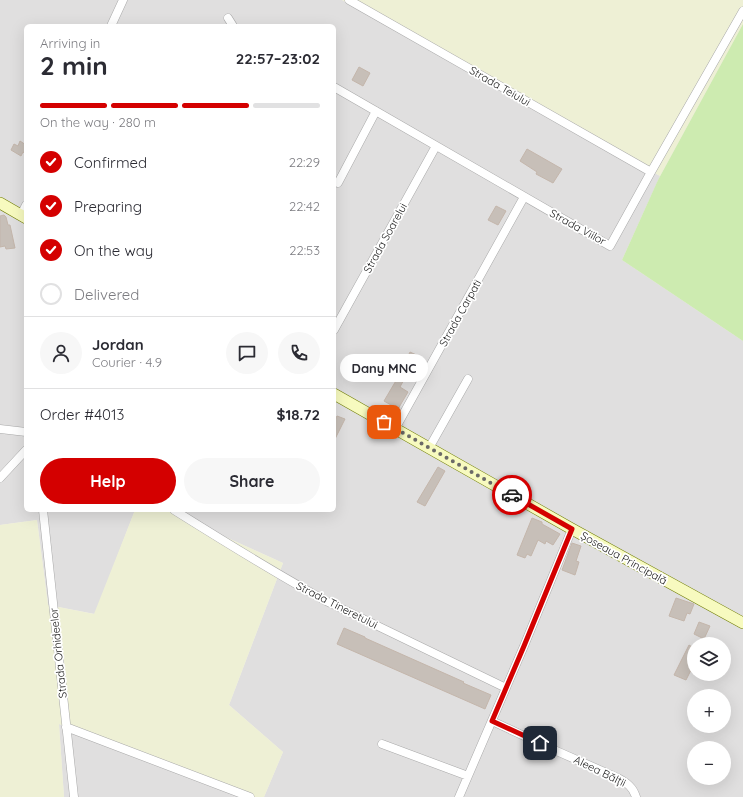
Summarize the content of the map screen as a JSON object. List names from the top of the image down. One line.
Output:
{"streets":{"main road":["Șoseaua Principală"],"street":["Strada Teiului","Strada Viilor","Strada Soarelui","Strada Carpati","Strada Tineretului","Strada Orhideelor","Aleea Bălții"]},"crossings":[["Strada Teiului","Strada Viilor"],["Strada Viilor","Strada Soarelui"],["Strada Viilor","Strada Carpati"],["Strada Carpati","Șoseaua Principală"]],"places":["Dany MNC"],"page":{"heading":["2 min","Arriving in","22:57–23:02"],"panel":["Jordan","Courier · 4.9","Order #4013","$18.72"],"bar":"On the way · 280 m","list":[["Confirmed","22:29"],["Preparing","22:42"],["On the way","22:53"],"Delivered"],"bubble":"Dany MNC","buttons":["Help","Share"],"map_buttons":["+","−"]}}
